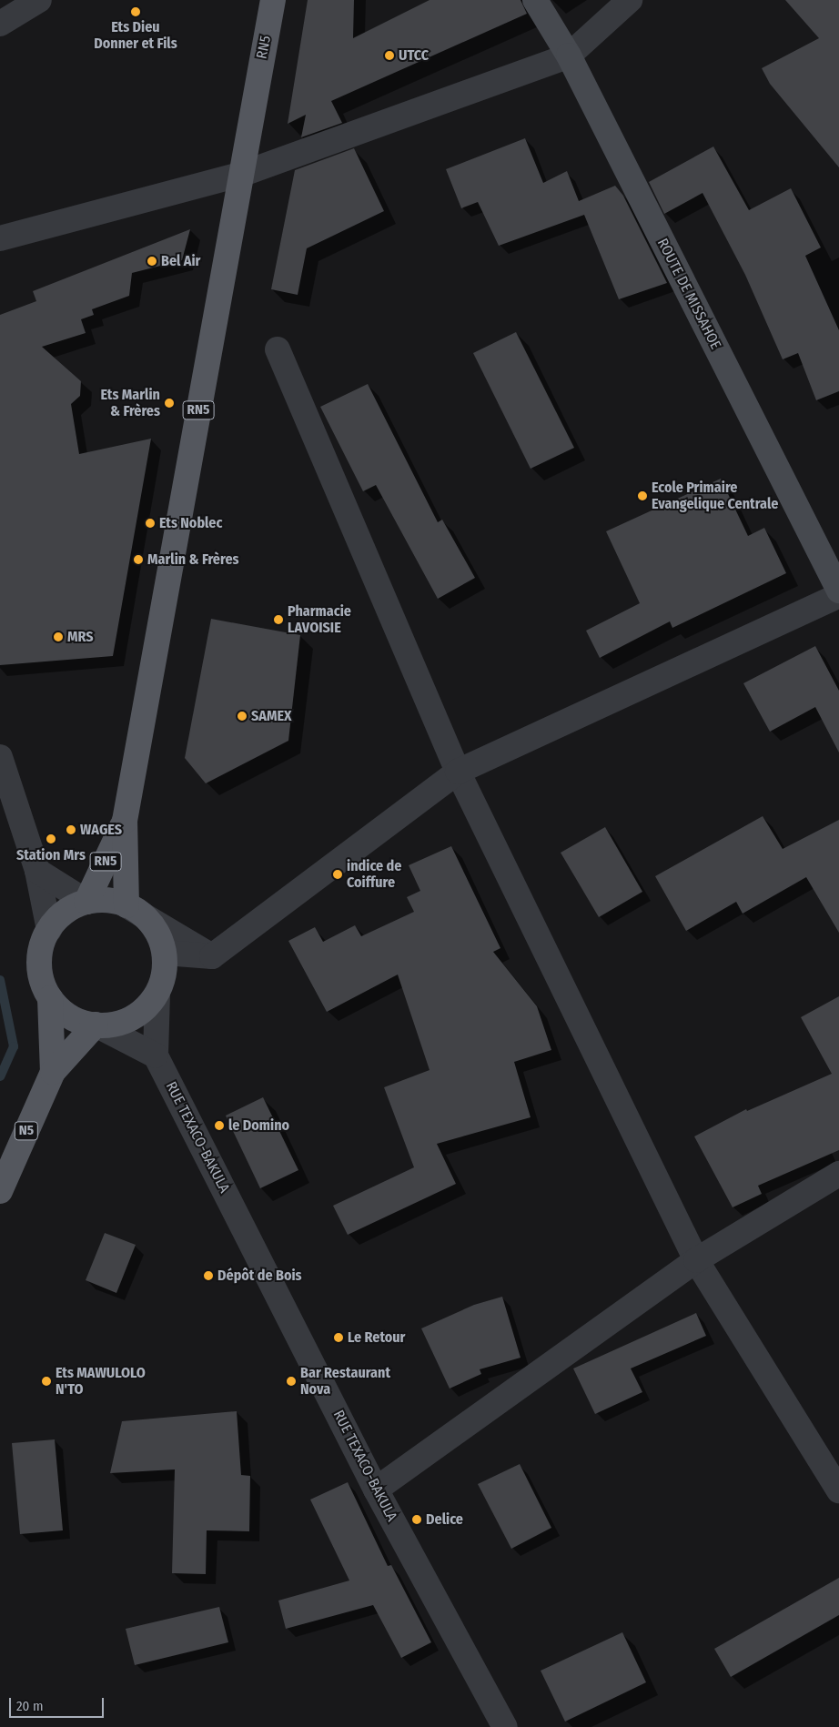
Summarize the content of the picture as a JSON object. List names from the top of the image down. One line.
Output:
{"streets":{"main road":["RN5","ROUTE DE MISSAHOE","N5"],"street":["RUE TEXACO-BAKULA"]},"crossings":[["RN5","N5"],["RN5","RUE TEXACO-BAKULA"],["N5","RUE TEXACO-BAKULA"]],"places":["Ets Dieu Donner et Fils","UTCC","Bel Air","Ets Marlin & Frères","Ecole Primaire Evangelique Centrale","Ets Noblec","Marlin & Frères","Pharmacie LAVOISIE","MRS","SAMEX","WAGES","Station Mrs","indice de Coiffure","le Domino","Dépôt de Bois","Le Retour","Ets MAWULOLO N'TO","Bar Restaurant Nova","Delice"],"scale_bar":"20 m"}
